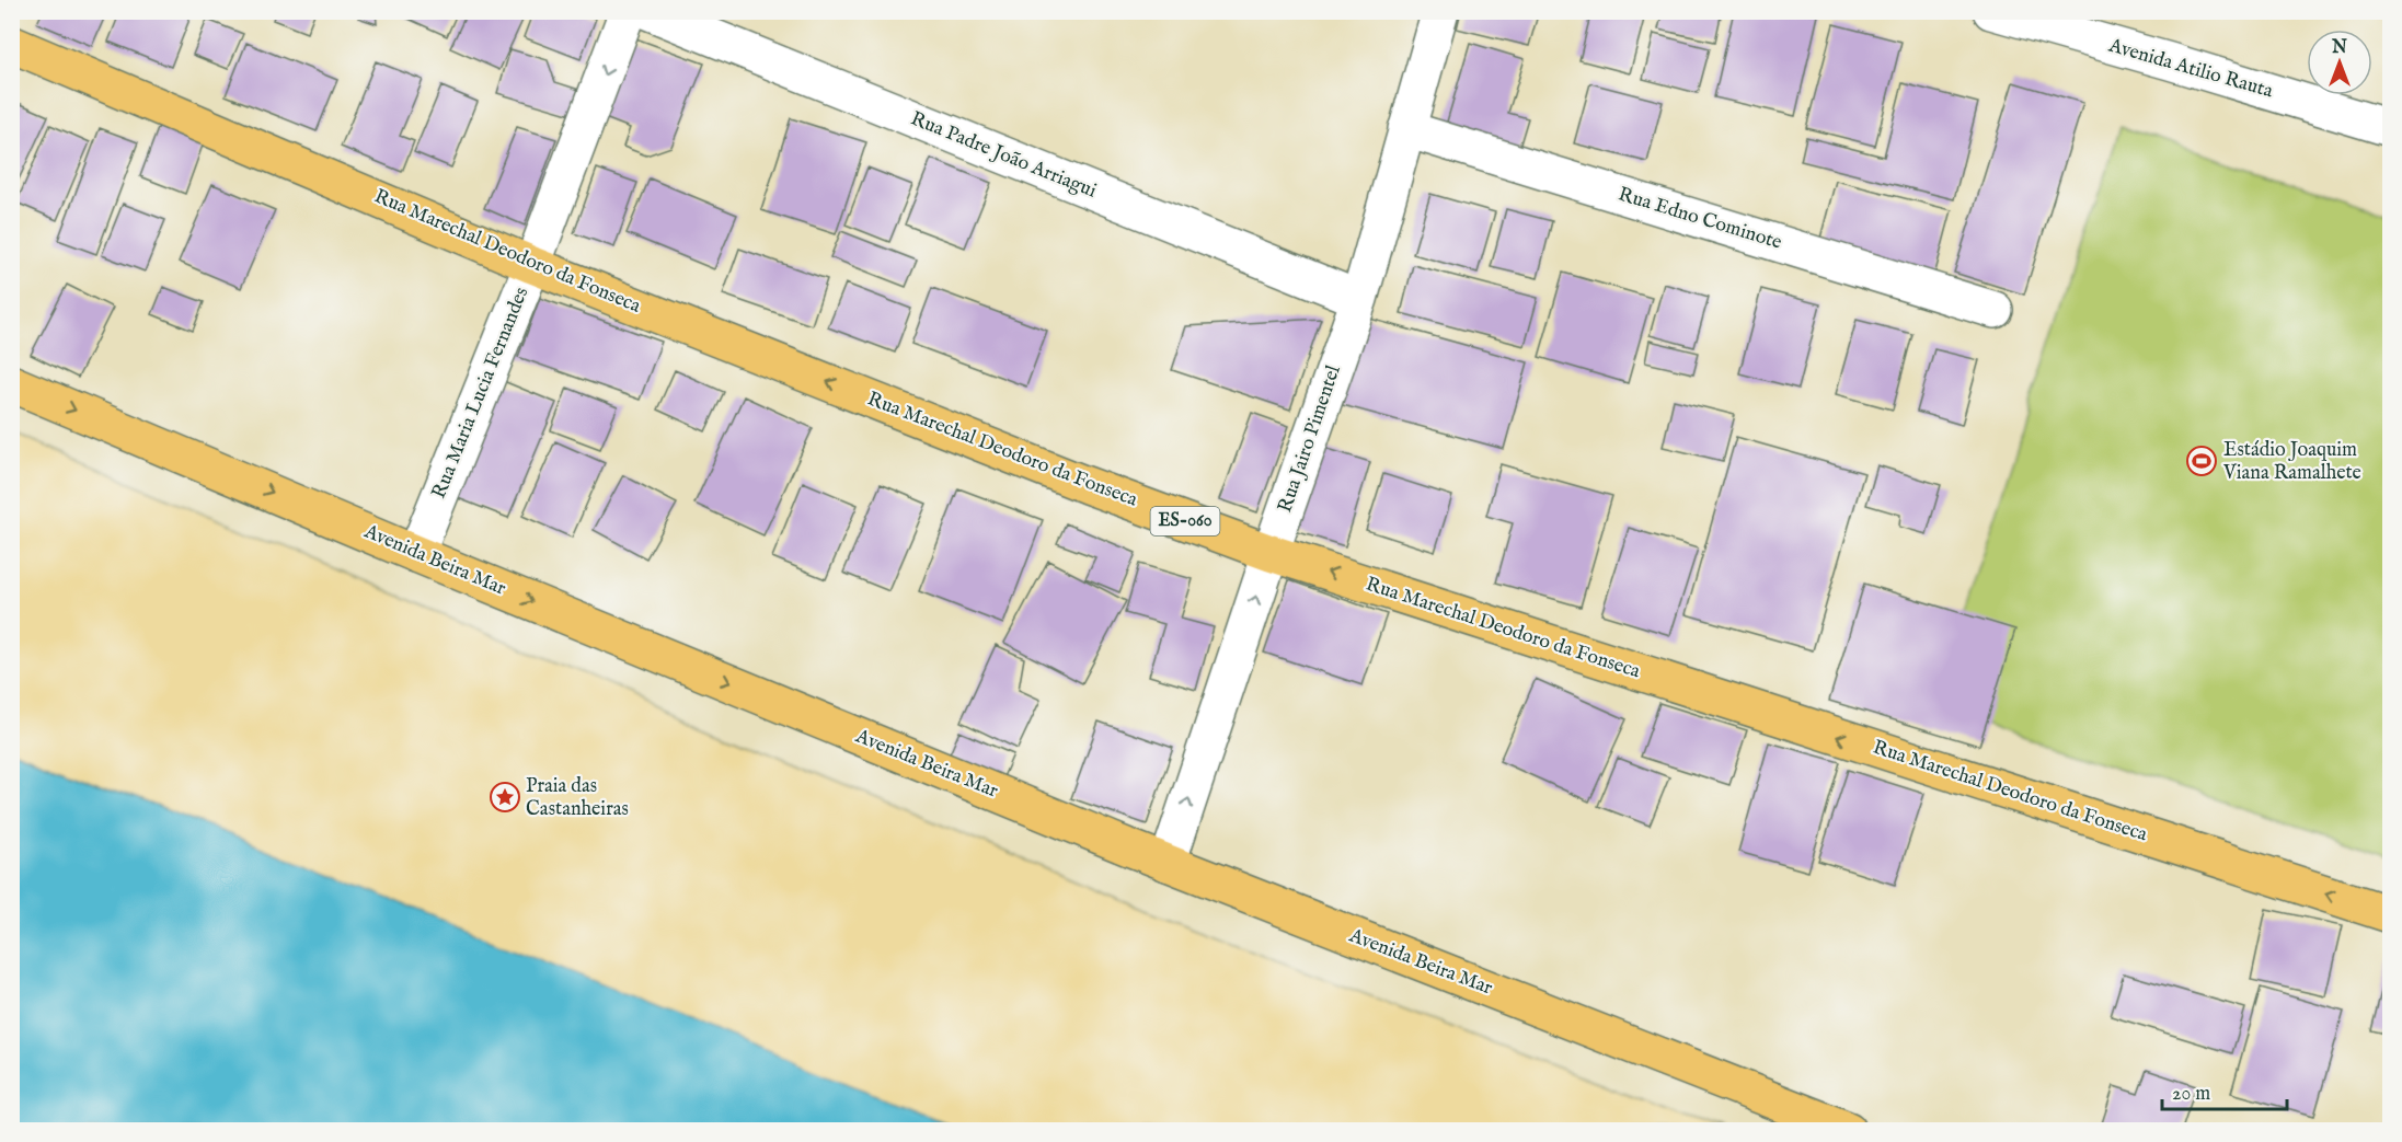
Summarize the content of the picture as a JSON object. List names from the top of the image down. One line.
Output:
{"streets":{"main road":["Rua Marechal Deodoro da Fonseca","ES-060","Avenida Beira Mar"],"street":["Avenida Atilio Rauta","Rua Padre João Arriagui","Rua Edno Cominote","Rua Maria Lucia Fernandes","Rua Jairo Pimentel"]},"crossings":[["Rua Padre João Arriagui","Rua Jairo Pimentel"],["Rua Edno Cominote","Rua Jairo Pimentel"],["Rua Marechal Deodoro da Fonseca","Rua Maria Lucia Fernandes"],["Rua Marechal Deodoro da Fonseca","Rua Jairo Pimentel"],["Rua Maria Lucia Fernandes","Avenida Beira Mar"],["Rua Jairo Pimentel","Avenida Beira Mar"]],"one_way":["Rua Marechal Deodoro da Fonseca","Rua Maria Lucia Fernandes","Rua Jairo Pimentel","Avenida Beira Mar"],"places":{"sports":["Estádio Joaquim Viana Ramalhete"],"place":["Praia das Castanheiras"]},"scale_bar":"20 m","north":"top"}
